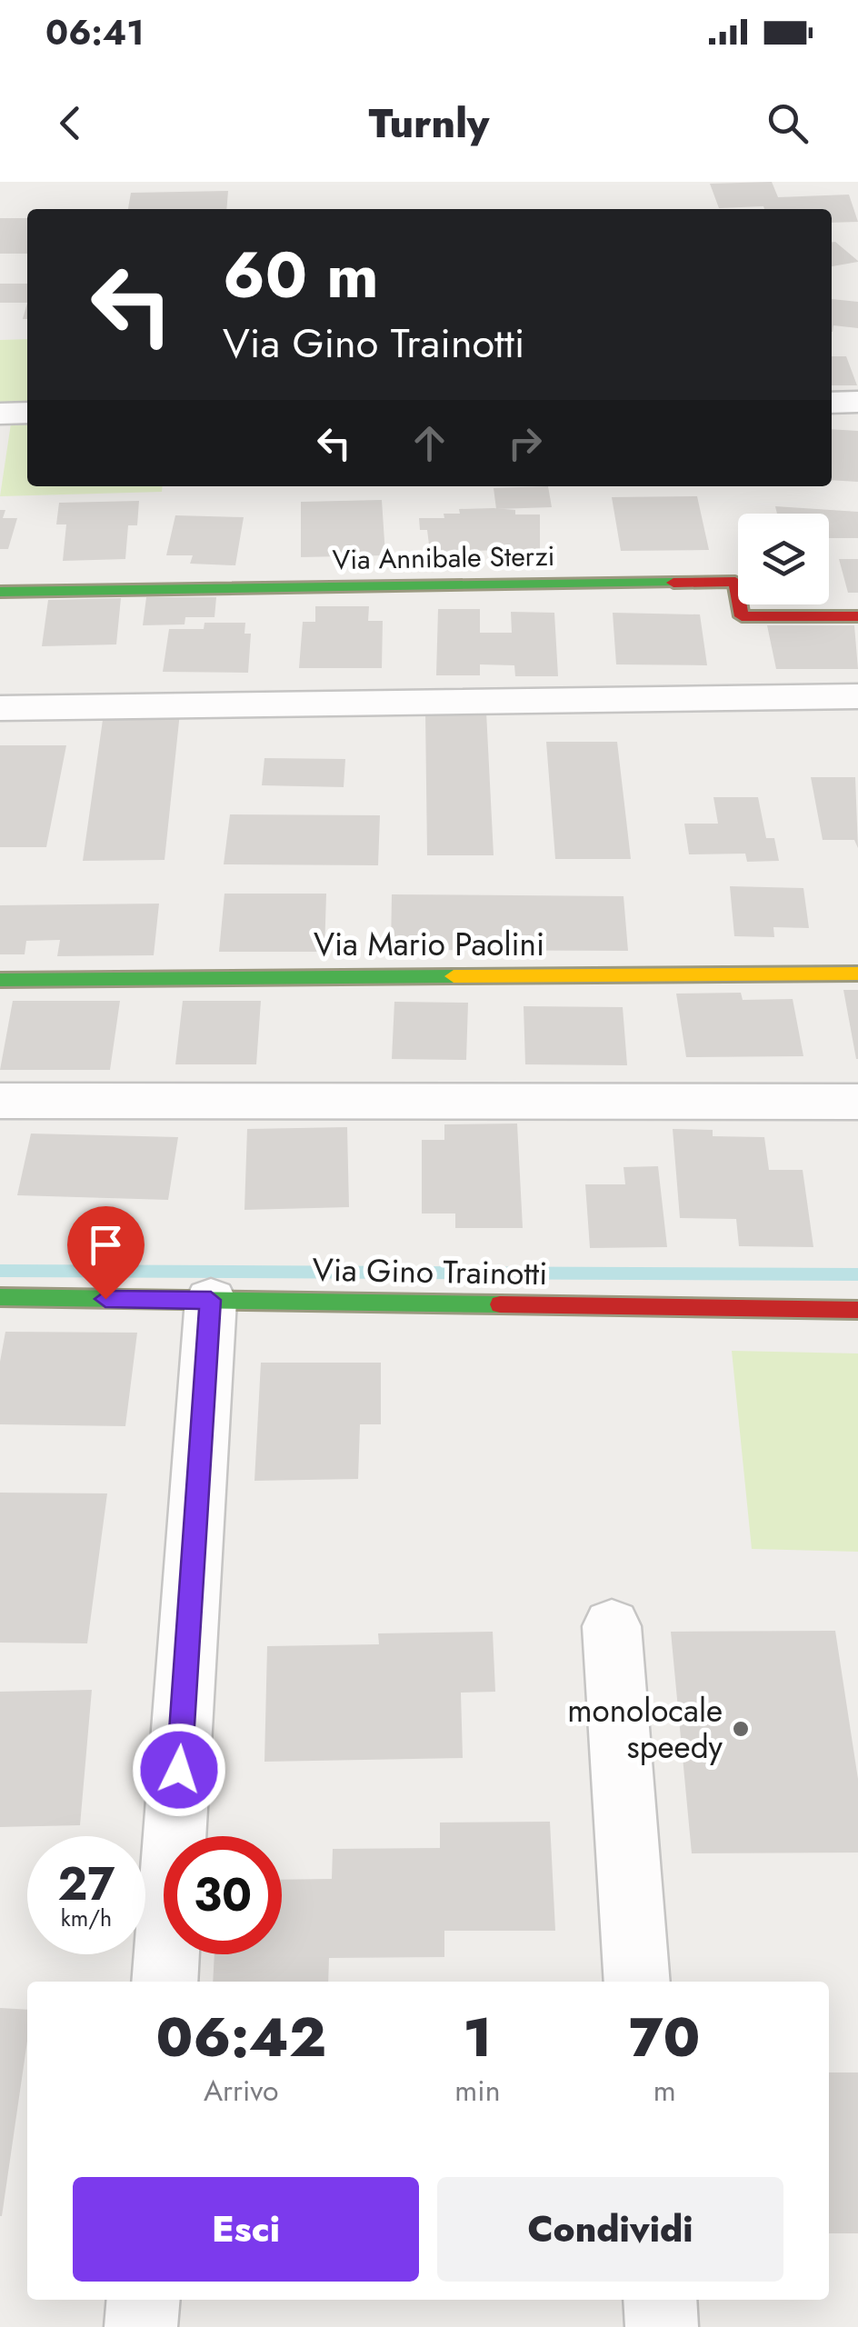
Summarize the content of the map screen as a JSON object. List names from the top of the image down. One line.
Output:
{"streets":{"street":["Via Annibale Sterzi","Via Mario Paolini","Via Gino Trainotti"]},"places":["monolocale speedy"],"page":{"status":"06:41","header":"Turnly","turn":["60 m","Via Gino Trainotti"],"speed":"27 km/h","limit":"30","eta":["06:42","Arrivo","1","min","70","m"],"buttons":["Esci","Condividi"]}}
